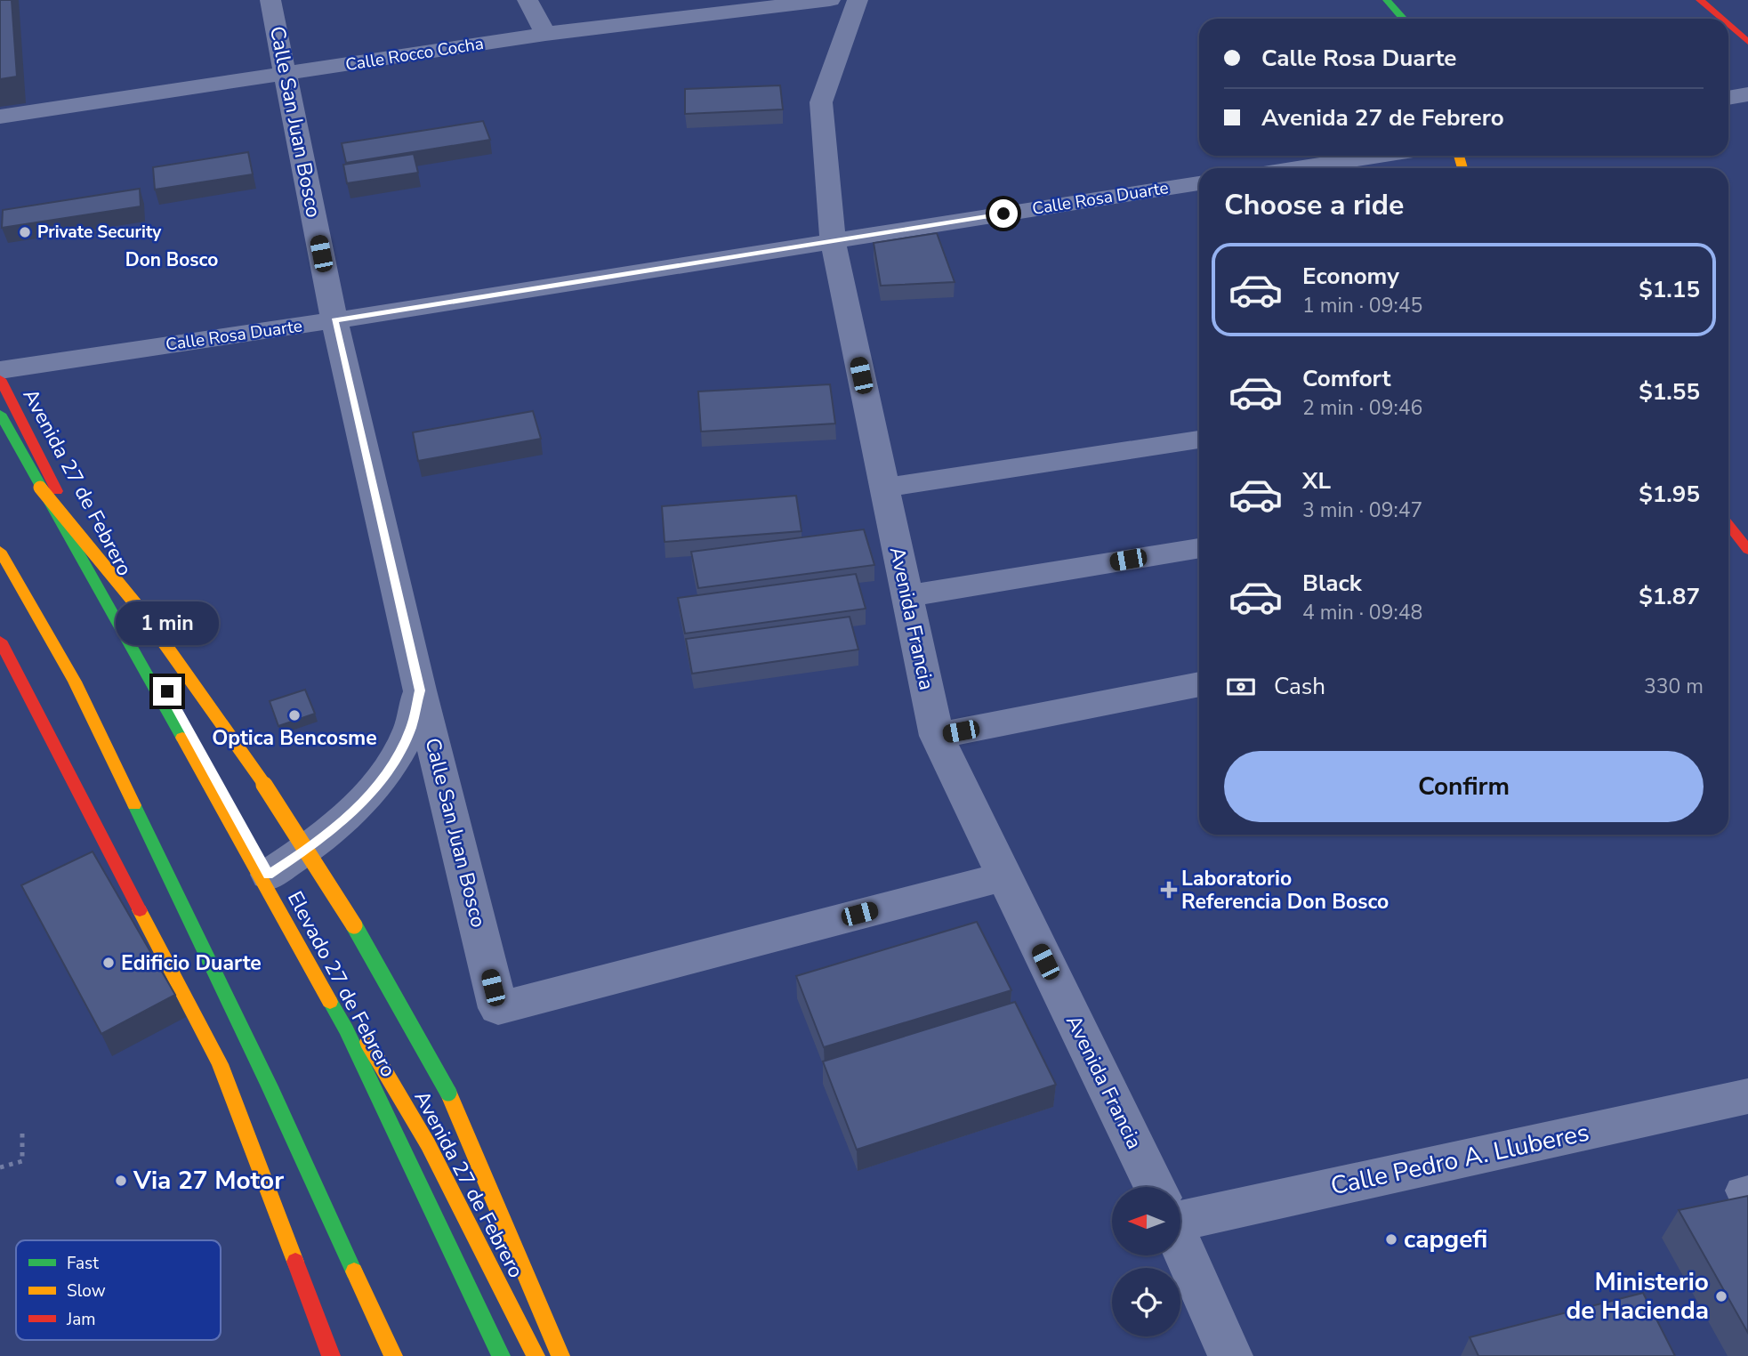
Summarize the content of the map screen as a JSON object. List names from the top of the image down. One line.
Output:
{"streets":{"main road":["Avenida 27 de Febrero","Elevado 27 de Febrero"],"street":["Calle Rocco Cocha","Calle San Juan Bosco","Calle Rosa Duarte","Avenida Francia","Calle Pedro A. Lluberes"]},"crossings":[["Calle Rocco Cocha","Calle San Juan Bosco"],["Calle San Juan Bosco","Calle Rosa Duarte"],["Calle San Juan Bosco","Avenida Francia"],["Calle Rosa Duarte","Avenida Francia"]],"districts":["Don Bosco"],"places":{"other":["Private Security","Optica Bencosme","Edificio Duarte","Via 27 Motor","capgefi","Ministerio de Hacienda"],"health":["Laboratorio Referencia Don Bosco"]},"legend":["Fast","Slow","Jam"],"north":"left","page":{"banner":["Calle Rosa Duarte","Avenida 27 de Febrero"],"heading":"Choose a ride","list":[{"name":"Economy","note":"1 min · 09:45","value":"$1.15"},{"name":"Comfort","note":"2 min · 09:46","value":"$1.55"},{"name":"XL","note":"3 min · 09:47","value":"$1.95"},{"name":"Black","note":"4 min · 09:48","value":"$1.87"}],"bubble":"1 min","pay":["Cash","330 m"],"buttons":"Confirm"}}
